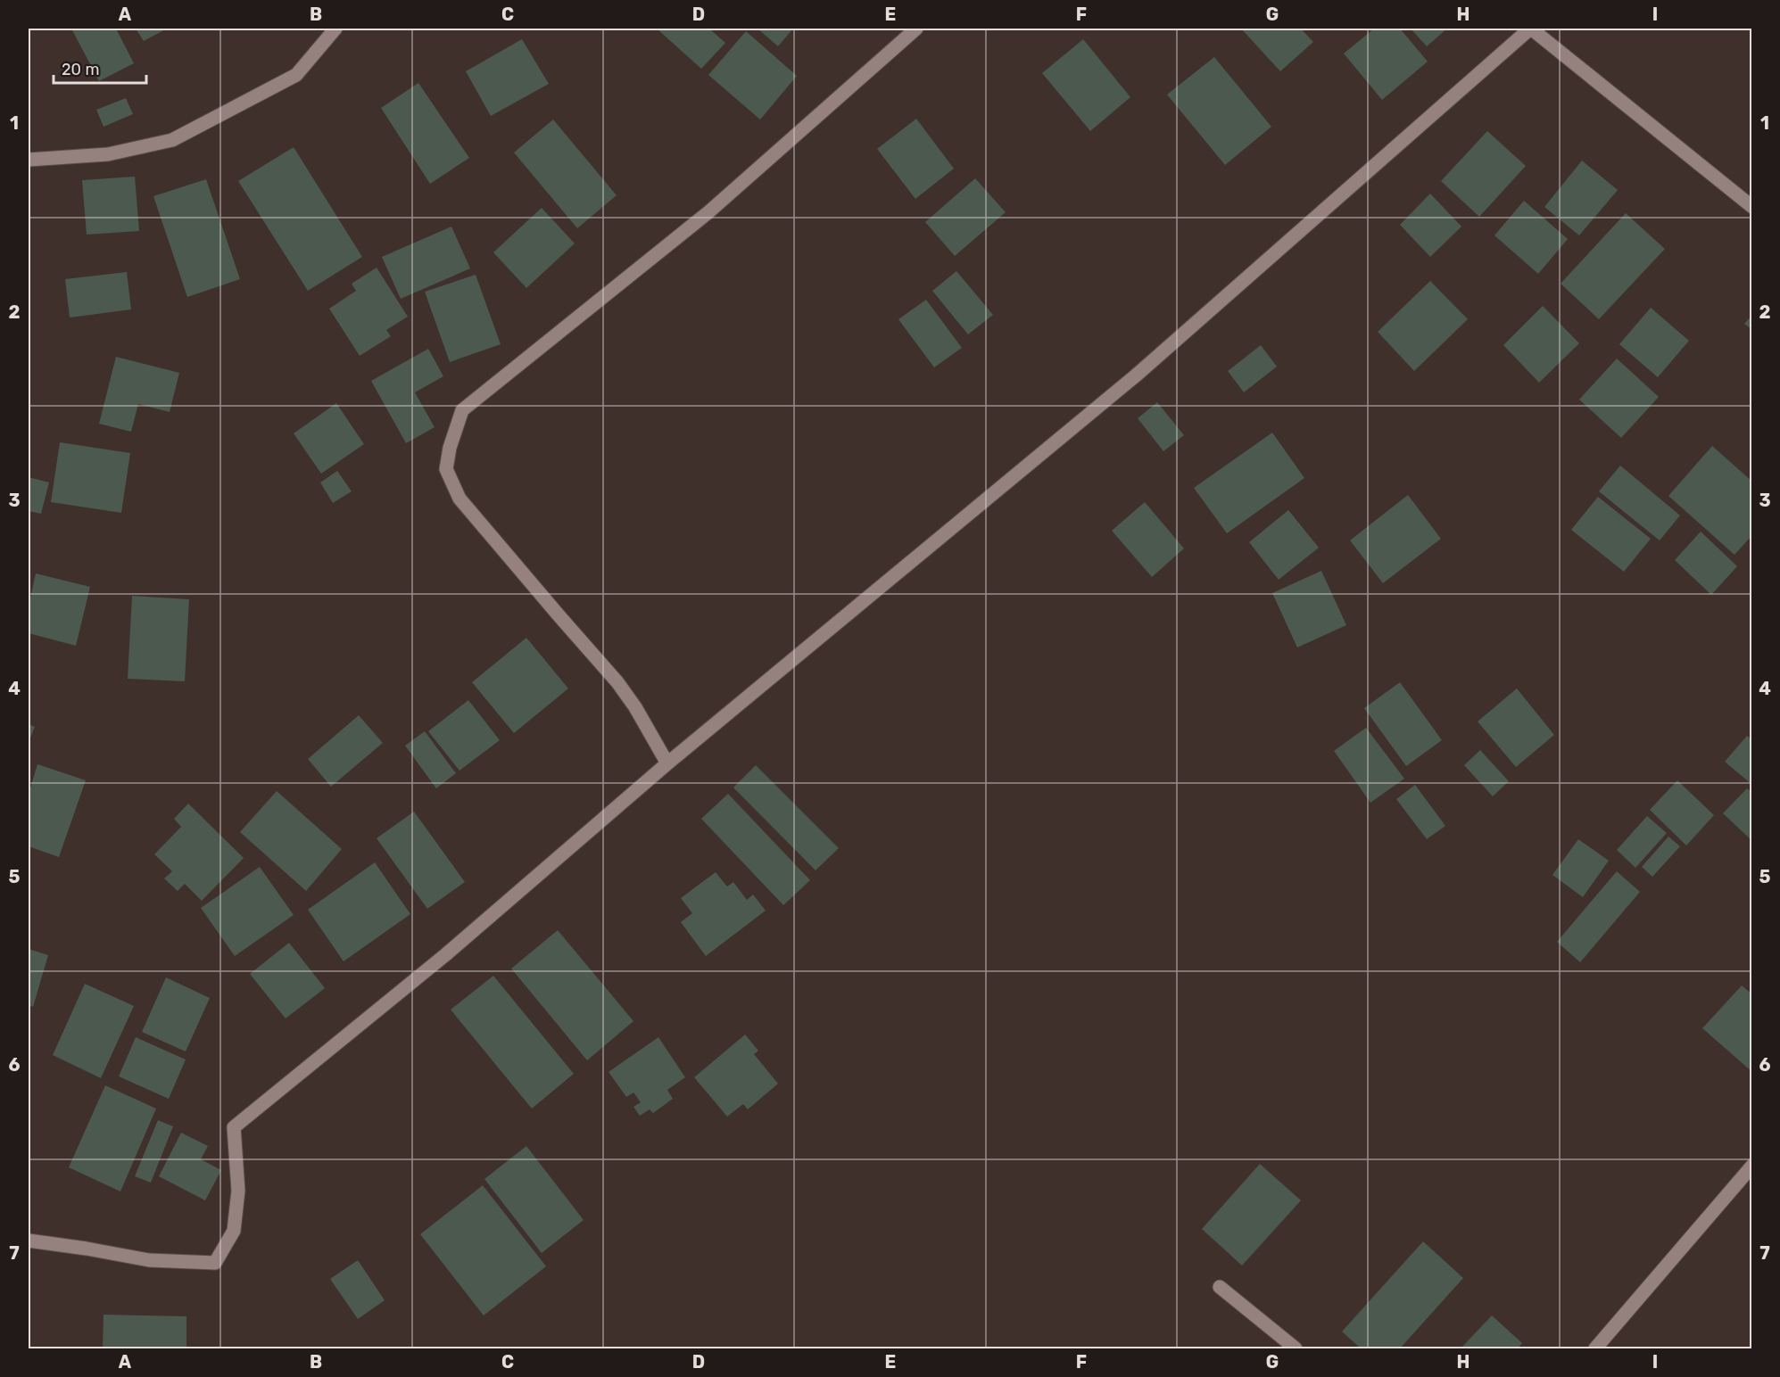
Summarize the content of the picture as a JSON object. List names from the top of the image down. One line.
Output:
{"scale_bar":"20 m","grid":{"columns":["A","B","C","D","E","F","G","H","I"],"rows":["1","2","3","4","5","6","7"]}}
